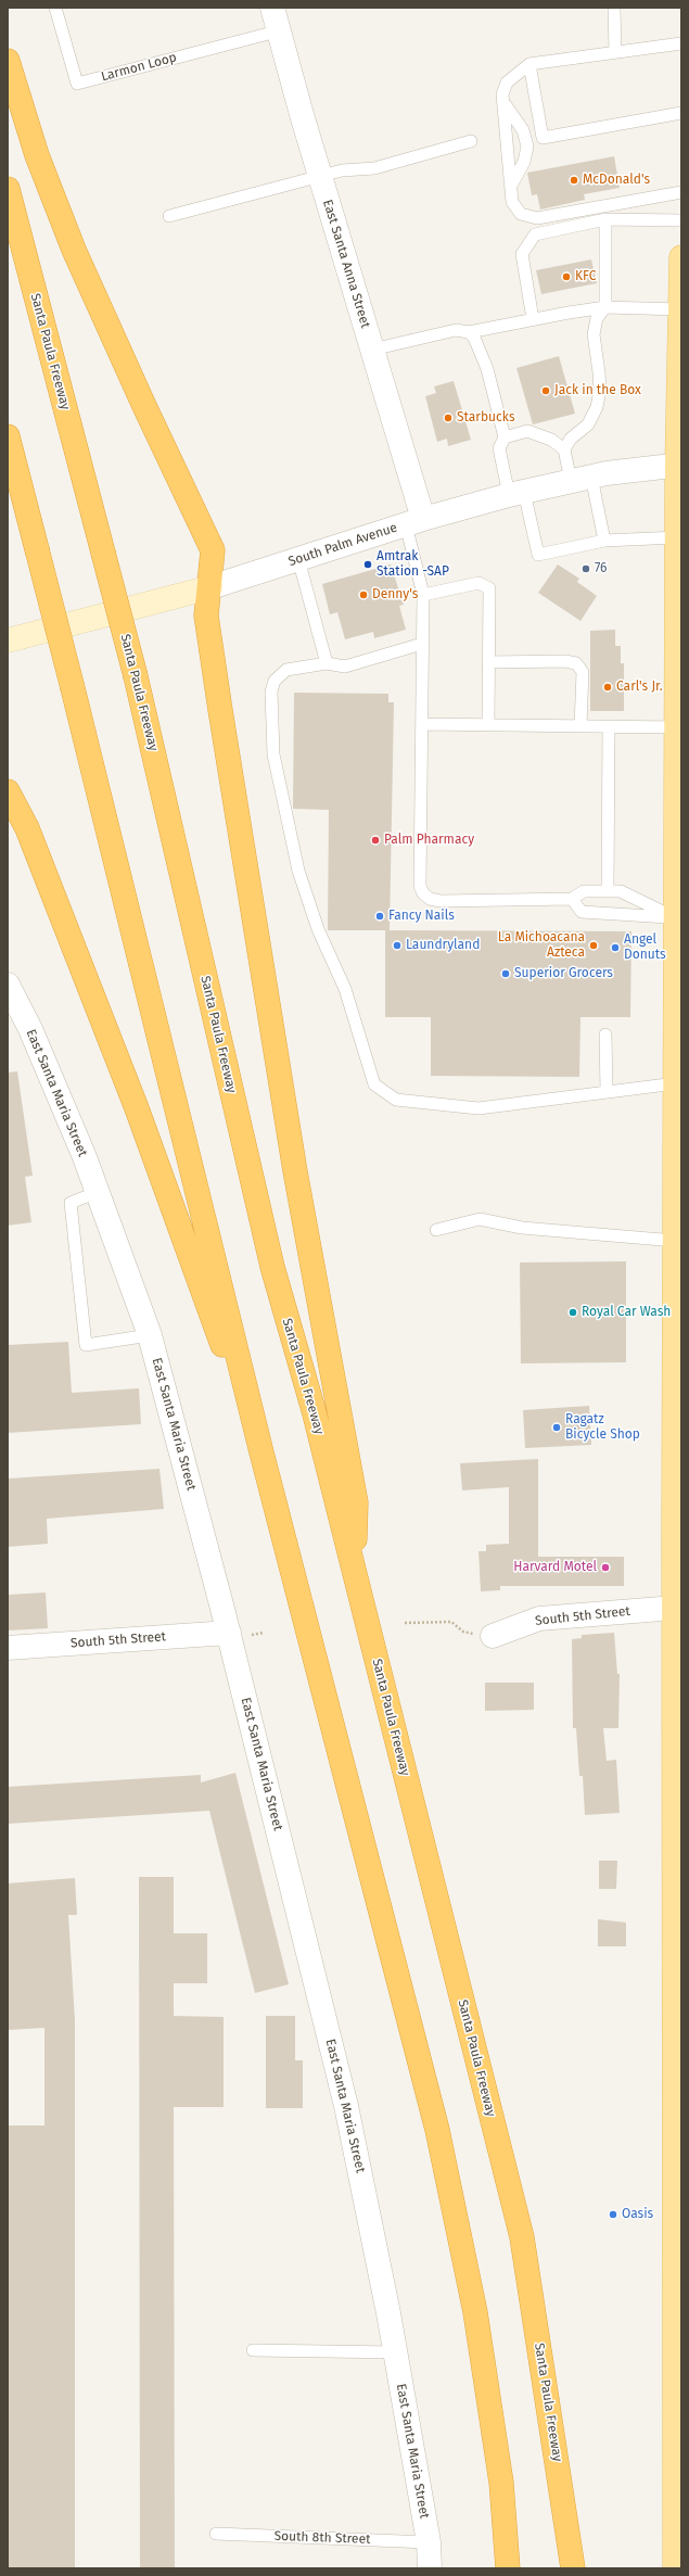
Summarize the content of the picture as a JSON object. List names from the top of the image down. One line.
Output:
{"streets":{"highway":["Santa Paula Freeway"],"street":["East Santa Anna Street","South Palm Avenue","East Santa Maria Street","South 5th Street"],"lane":["Larmon Loop","South 8th Street"]},"crossings":[["Larmon Loop","East Santa Anna Street"],["East Santa Anna Street","South Palm Avenue"],["East Santa Maria Street","South 5th Street"],["East Santa Maria Street","South 8th Street"]],"places":["McDonald's","KFC","Jack in the Box","Starbucks","Amtrak Station -SAP","76","Denny's","Carl's Jr.","Palm Pharmacy","Fancy Nails","Laundryland","La Michoacana Azteca","Angel Donuts","Superior Grocers","Royal Car Wash","Ragatz Bicycle Shop","Harvard Motel","Oasis"]}
